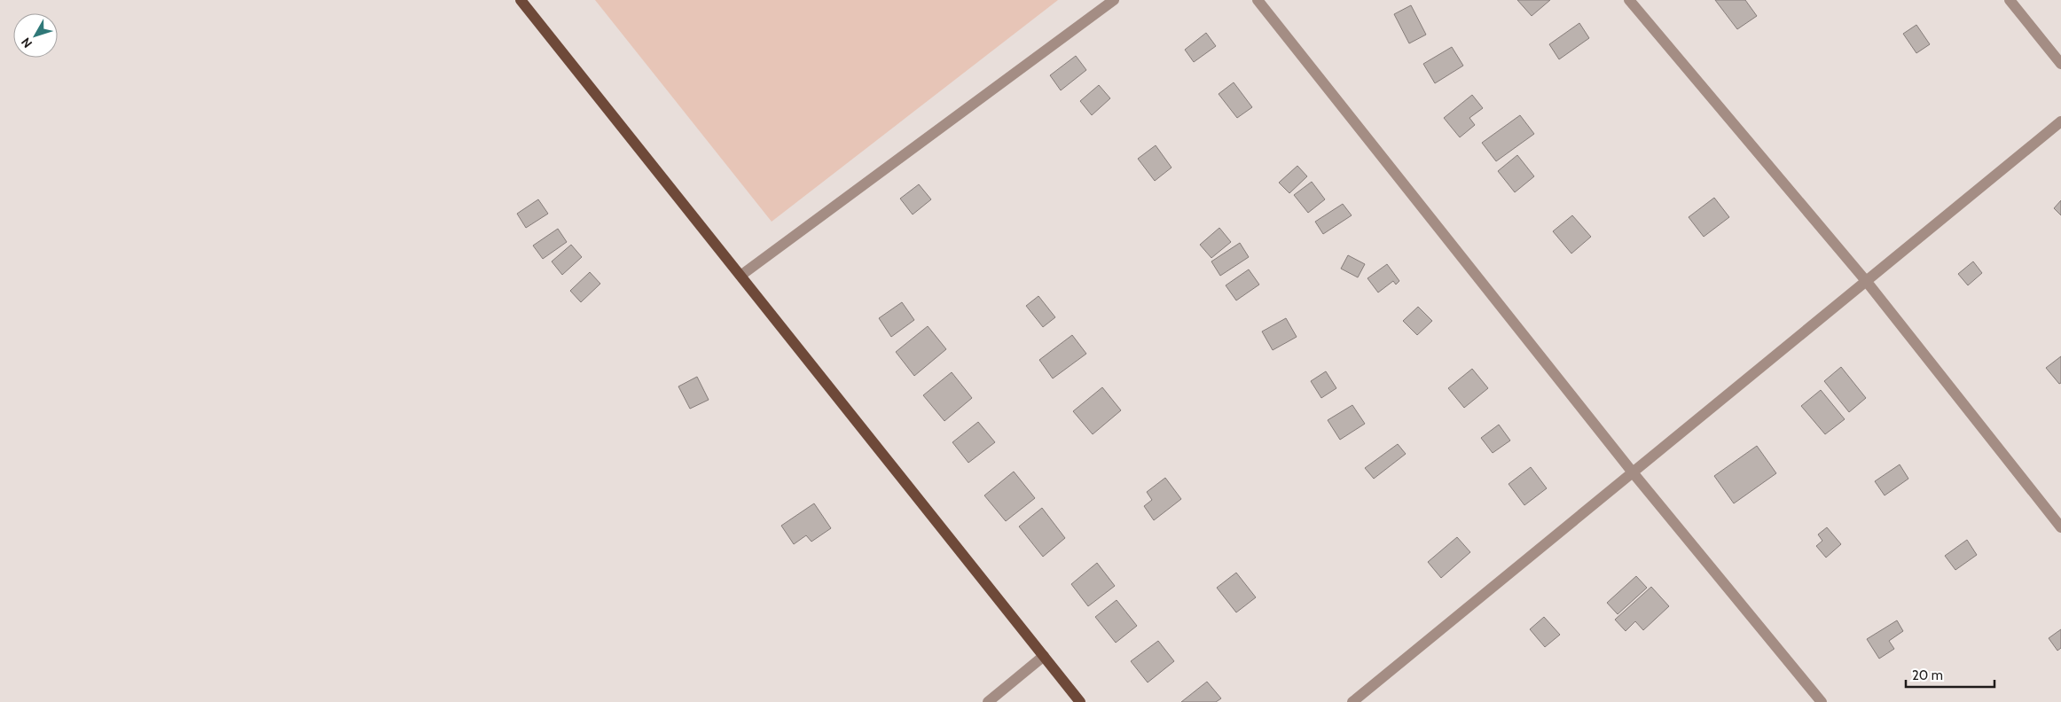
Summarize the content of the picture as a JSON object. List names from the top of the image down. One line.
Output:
{"scale_bar":"20 m","north":"bottom left"}
